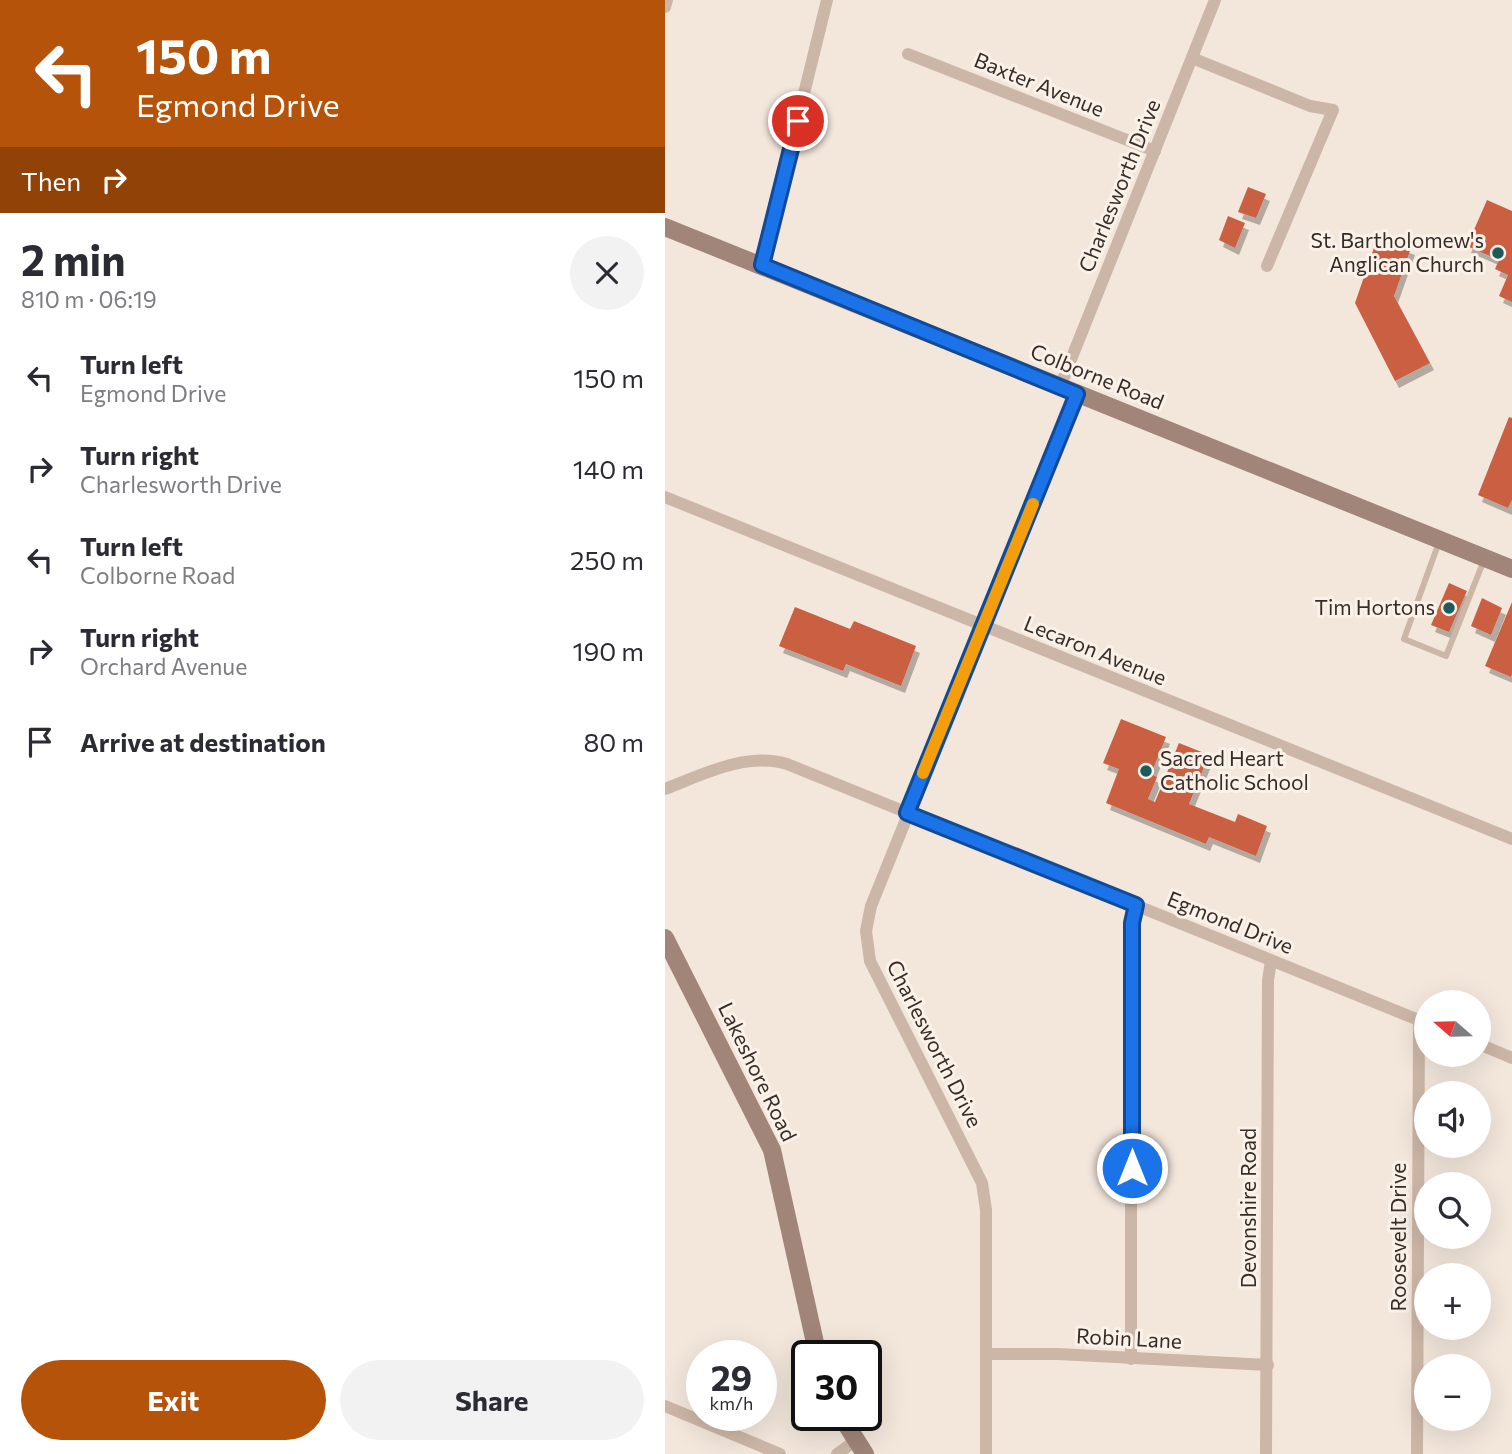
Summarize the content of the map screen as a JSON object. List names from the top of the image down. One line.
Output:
{"streets":{"street":["Baxter Avenue","Charlesworth Drive","Colborne Road","Lecaron Avenue","Egmond Drive","Lakeshore Road","Devonshire Road","Roosevelt Drive","Robin Lane"]},"crossings":[["Baxter Avenue","Charlesworth Drive"],["Charlesworth Drive","Colborne Road"],["Charlesworth Drive","Lecaron Avenue"],["Charlesworth Drive","Egmond Drive"],["Charlesworth Drive","Robin Lane"],["Egmond Drive","Devonshire Road"],["Devonshire Road","Robin Lane"]],"places":["St. Bartholomew's Anglican Church","Tim Hortons","Sacred Heart Catholic School"],"north":"left","page":{"turn":["150 m","Egmond Drive"],"then":"Then","heading":["2 min","810 m · 06:19"],"list":[{"name":"Turn left","note":"Egmond Drive","value":"150 m"},{"name":"Turn right","note":"Charlesworth Drive","value":"140 m"},{"name":"Turn left","note":"Colborne Road","value":"250 m"},{"name":"Turn right","note":"Orchard Avenue","value":"190 m"},{"name":"Arrive at destination","value":"80 m"}],"map_buttons":["+","−"],"speed":"29 km/h","limit":"30","buttons":["Exit","Share"]}}
